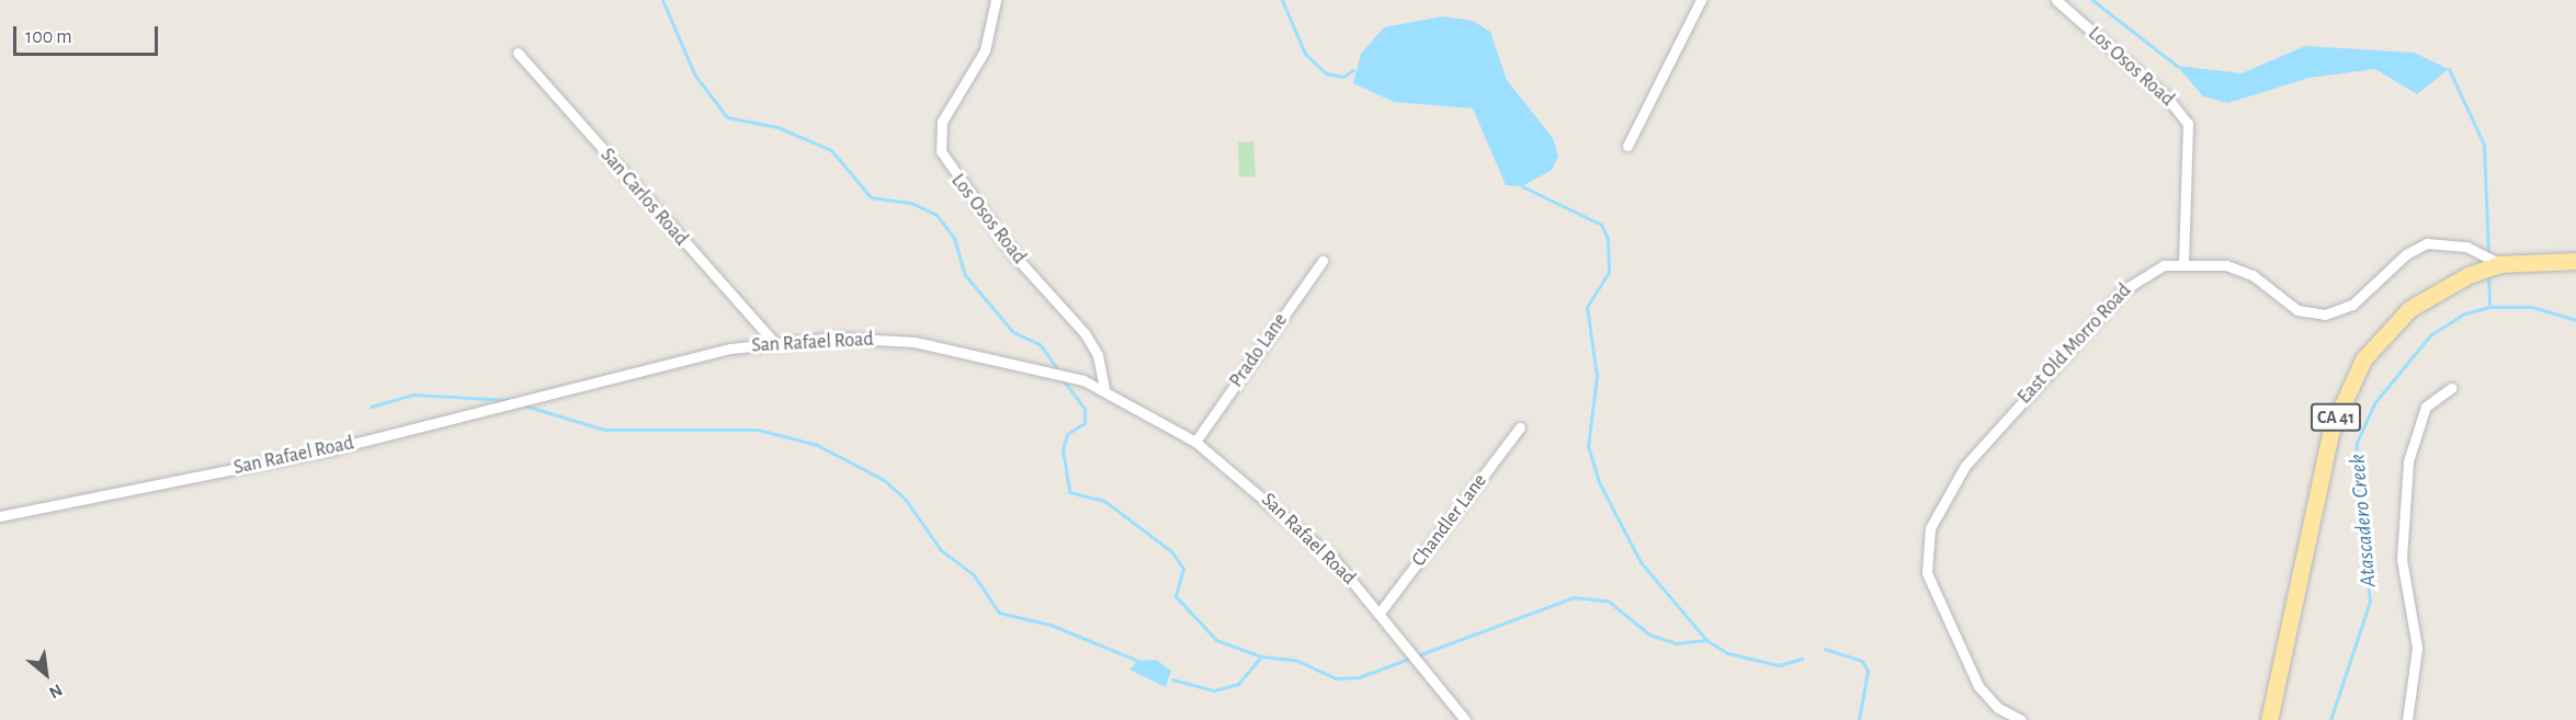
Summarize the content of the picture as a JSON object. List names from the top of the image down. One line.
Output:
{"streets":{"main road":["CA 41"],"street":["Los Osos Road","San Carlos Road","San Rafael Road","East Old Morro Road","Prado Lane","Chandler Lane"]},"crossings":[["Los Osos Road","San Rafael Road"],["Los Osos Road","East Old Morro Road"],["San Carlos Road","San Rafael Road"],["San Rafael Road","Prado Lane"],["San Rafael Road","Chandler Lane"],["East Old Morro Road","CA 41"]],"water":["Atascadero Creek"],"scale_bar":"100 m","north":"bottom right"}
